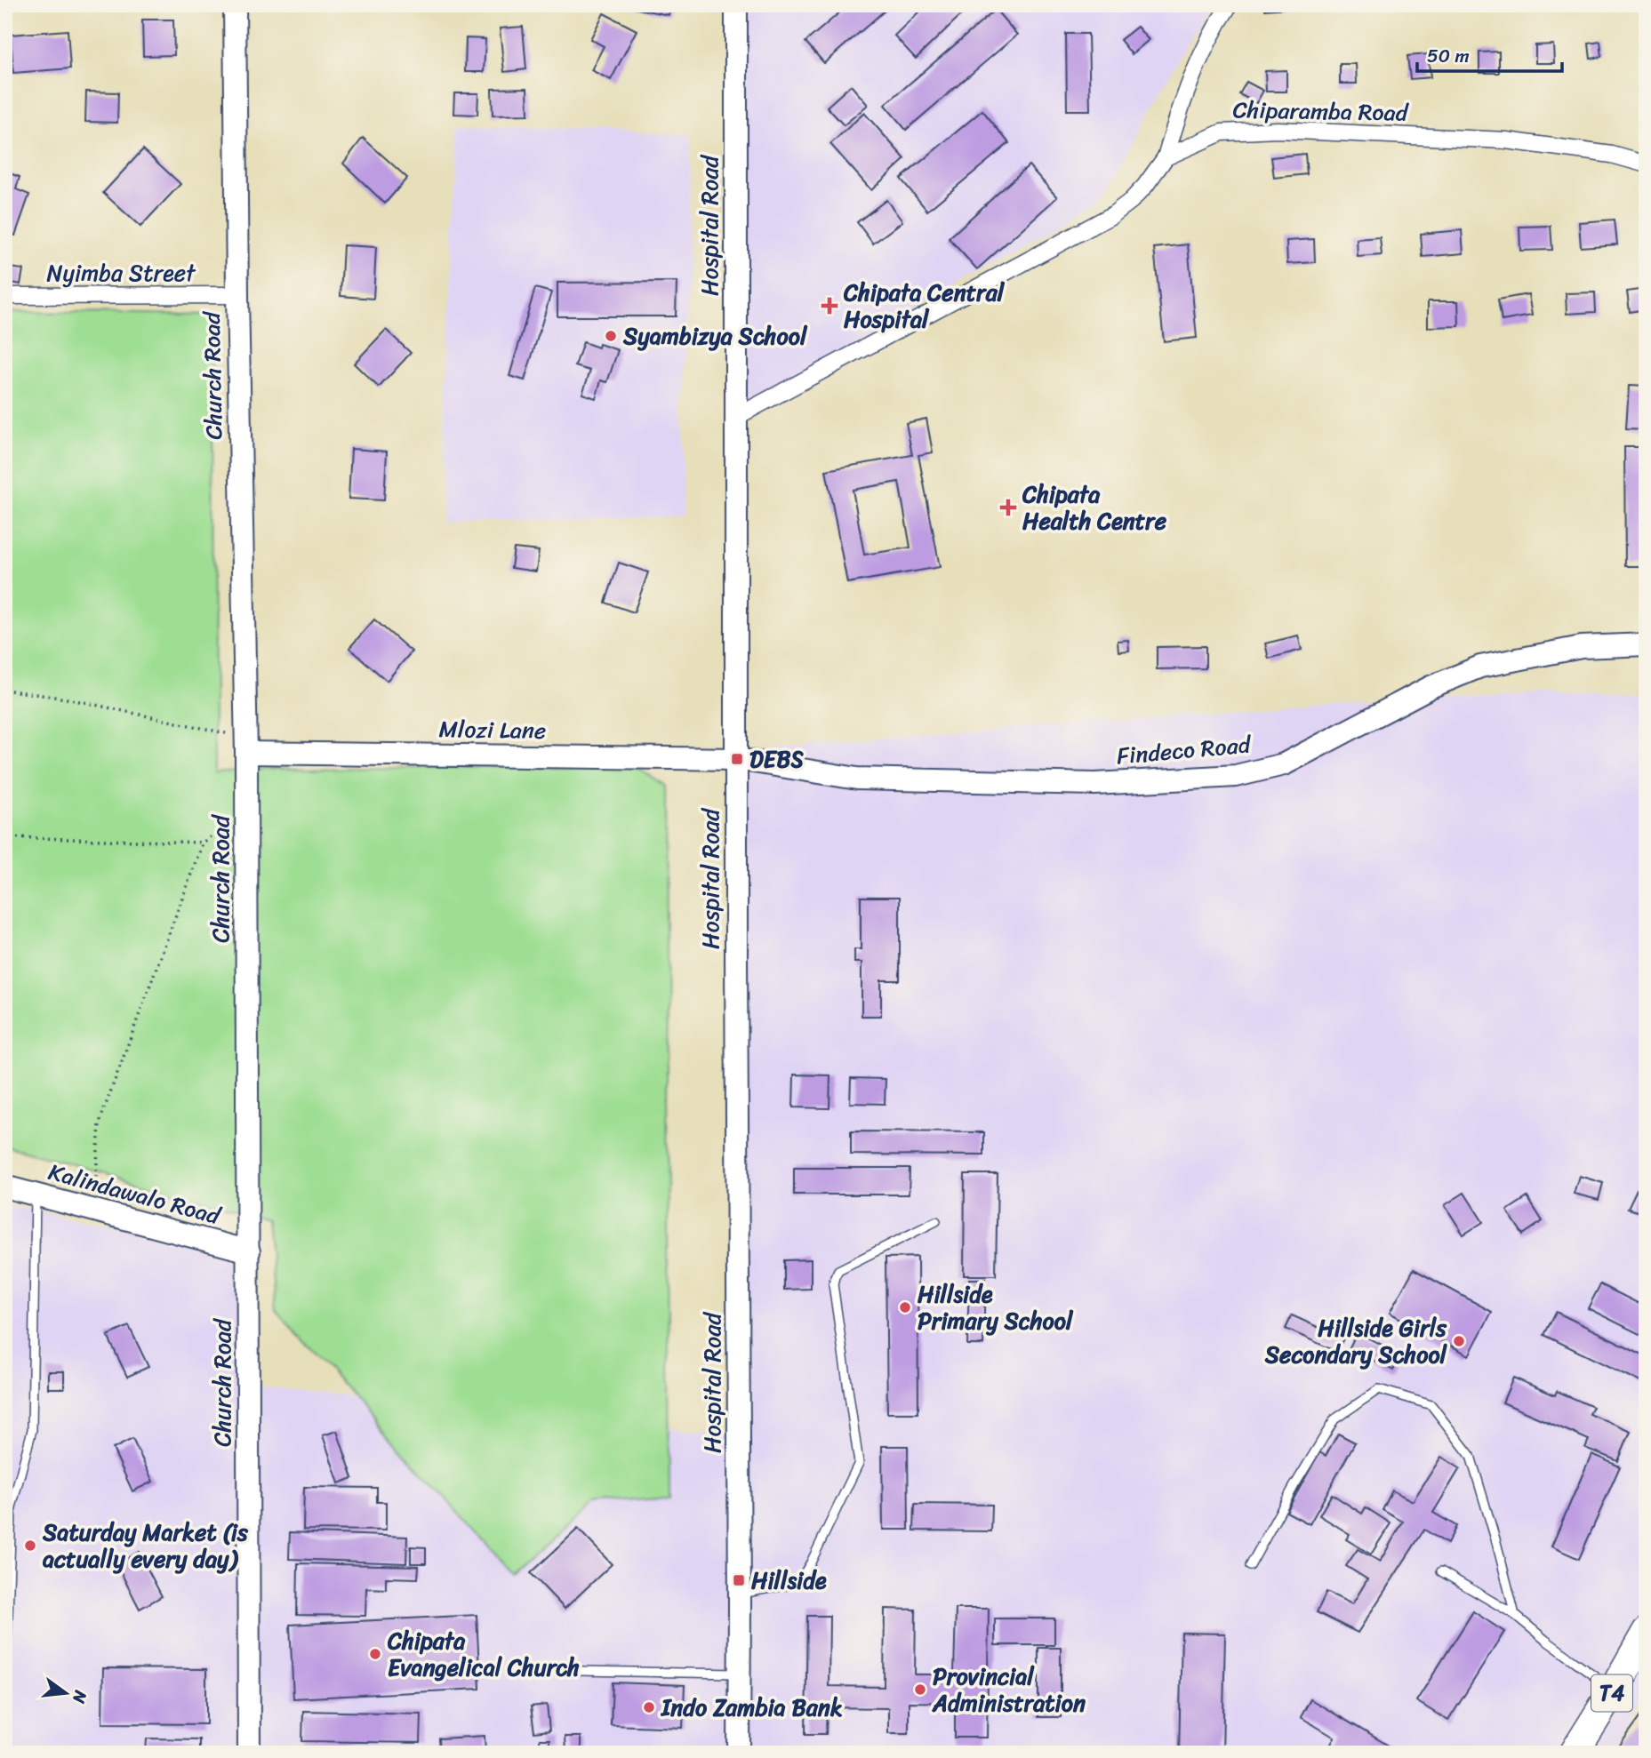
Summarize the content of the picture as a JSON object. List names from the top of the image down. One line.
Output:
{"streets":{"highway":["T4"],"street":["Chiparamba Road","Hospital Road","Nyimba Street","Church Road","Mlozi Lane","Findeco Road","Kalindawalo Road"]},"crossings":[["Hospital Road","Mlozi Lane"],["Hospital Road","Findeco Road"],["Nyimba Street","Church Road"],["Church Road","Mlozi Lane"],["Church Road","Kalindawalo Road"],["Mlozi Lane","Findeco Road"]],"places":{"health":["Chipata Central Hospital","Chipata Health Centre"],"other":["Syambizya School","Hillside Primary School","Hillside Girls Secondary School","Saturday Market (is actually every day)","Chipata Evangelical Church","Provincial Administration","Indo Zambia Bank"],"transit":["DEBS","Hillside"]},"scale_bar":"50 m","north":"right"}
